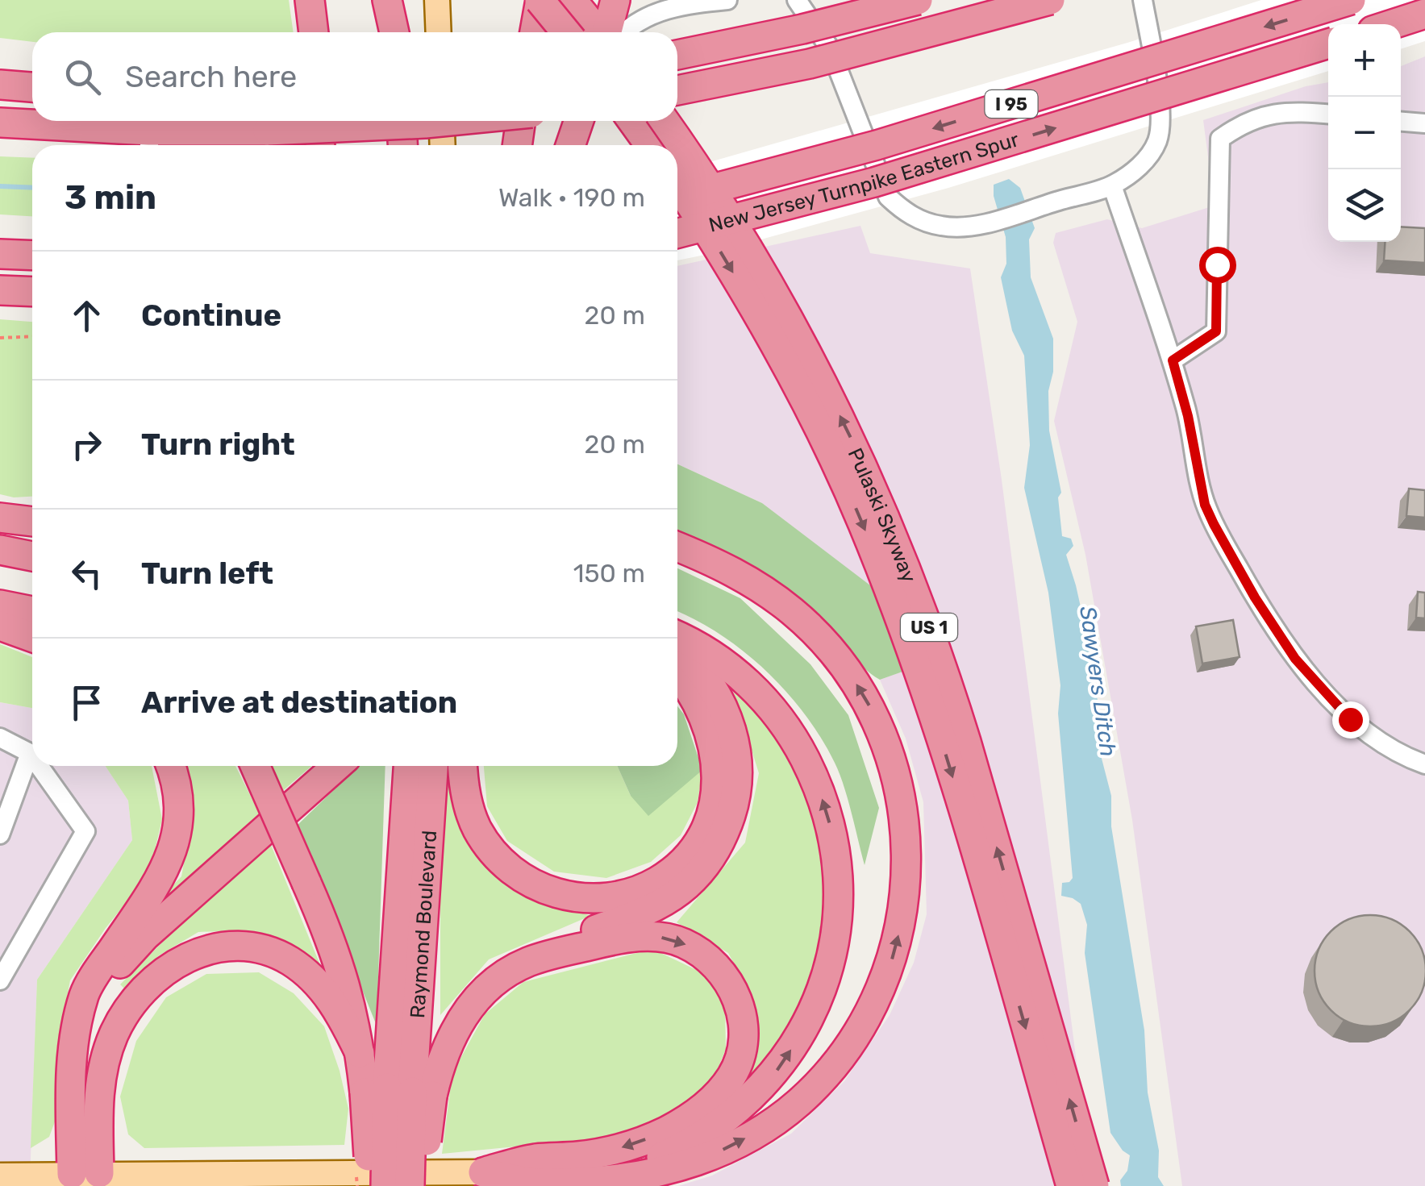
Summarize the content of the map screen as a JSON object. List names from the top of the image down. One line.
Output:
{"streets":{"highway":["I 95","New Jersey Turnpike Eastern Spur","Pulaski Skyway","US 1","Raymond Boulevard"]},"water":["Sawyers Ditch"],"page":{"map_buttons":["+","−"],"search":"Search here","heading":["3 min","Walk · 190 m"],"list":[["Continue","20 m"],["Turn right","20 m"],["Turn left","150 m"],"Arrive at destination"]}}
